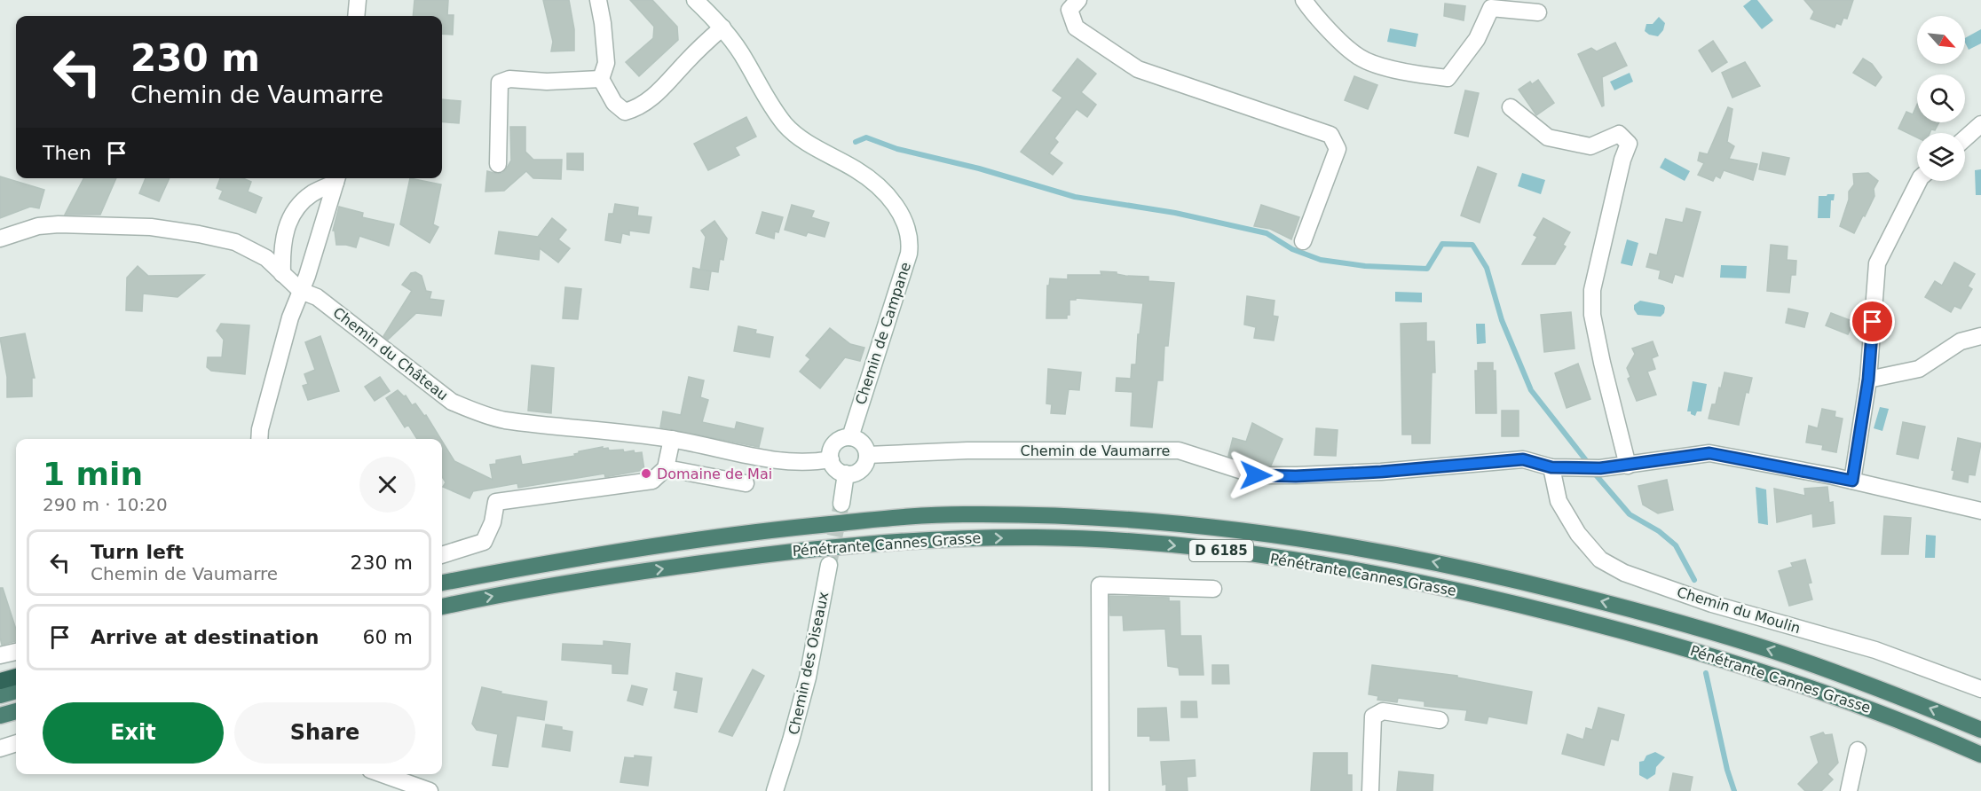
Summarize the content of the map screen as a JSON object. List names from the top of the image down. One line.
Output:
{"streets":{"highway":["Pénétrante Cannes Grasse","D 6185"],"street":["Chemin de Campane","Chemin du Château","Chemin de Vaumarre","Chemin du Moulin","Chemin des Oiseaux"]},"crossings":[["Chemin de Campane","Chemin du Château"],["Chemin de Campane","Chemin de Vaumarre"],["Chemin du Château","Chemin de Vaumarre"],["Chemin de Vaumarre","Chemin du Moulin"]],"places":["Domaine de Mai"],"north":"bottom right","page":{"turn":["230 m","Chemin de Vaumarre"],"then":"Then","heading":["1 min","290 m · 10:20"],"list":[{"name":"Turn left","note":"Chemin de Vaumarre","value":"230 m"},{"name":"Arrive at destination","value":"60 m"}],"buttons":["Exit","Share"]}}
